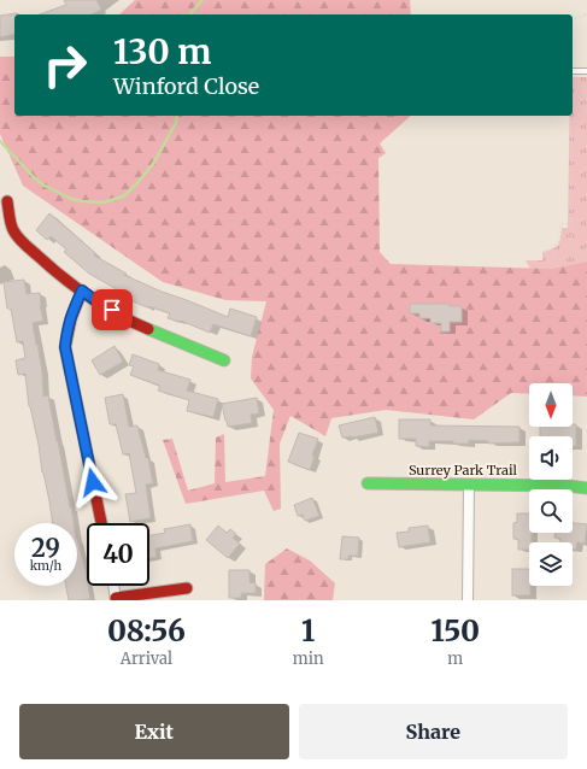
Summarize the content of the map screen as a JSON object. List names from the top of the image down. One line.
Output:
{"streets":{"street":["Surrey Park Trail"]},"north":"bottom","page":{"turn":["130 m","Winford Close"],"speed":"29 km/h","limit":"40","eta":["08:56","Arrival","1","min","150","m"],"buttons":["Exit","Share"]}}
